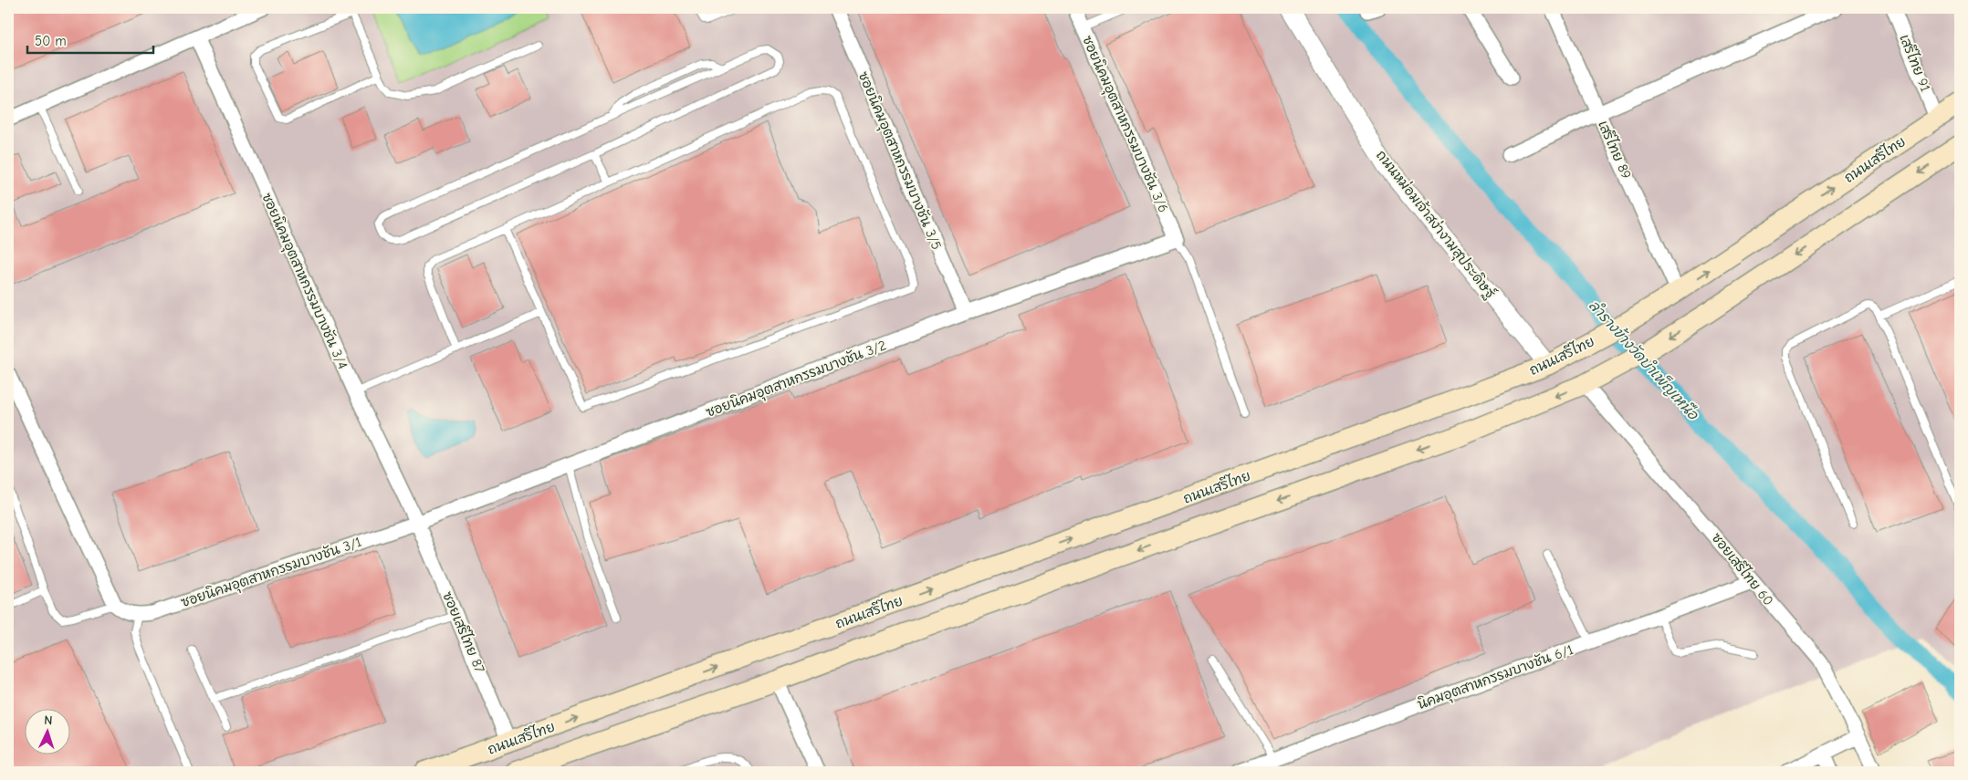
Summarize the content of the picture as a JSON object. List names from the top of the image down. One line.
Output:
{"streets":{"main road":["ถนนเสรีไทย"],"street":["เสรีไทย 91","ซอยนิคมอุตสาหกรรมบางชัน 3/6","เสรีไทย 89","ซอยนิคมอุตสาหกรรมบางชัน 3/5","ถนนหม่อมเจ้าสง่างามสุประดิษฐ์","ซอยนิคมอุตสาหกรรมบางชัน 3/4","ซอยนิคมอุตสาหกรรมบางชัน 3/2","ซอยเสรีไทย 60","ซอยนิคมอุตสาหกรรมบางชัน 3/1","ซอยเสรีไทย 87","นิคมอุตสาหกรรมบางชัน 6/1"]},"crossings":[["เสรีไทย 91","ถนนเสรีไทย"],["ซอยนิคมอุตสาหกรรมบางชัน 3/6","ซอยนิคมอุตสาหกรรมบางชัน 3/2"],["เสรีไทย 89","ถนนเสรีไทย"],["ถนนเสรีไทย","ถนนหม่อมเจ้าสง่างามสุประดิษฐ์"],["ถนนเสรีไทย","ซอยเสรีไทย 87"],["ซอยนิคมอุตสาหกรรมบางชัน 3/5","ซอยนิคมอุตสาหกรรมบางชัน 3/2"],["ซอยนิคมอุตสาหกรรมบางชัน 3/4","ซอยนิคมอุตสาหกรรมบางชัน 3/2"],["ซอยนิคมอุตสาหกรรมบางชัน 3/4","ซอยนิคมอุตสาหกรรมบางชัน 3/1"],["ซอยนิคมอุตสาหกรรมบางชัน 3/4","ซอยเสรีไทย 87"],["ซอยนิคมอุตสาหกรรมบางชัน 3/2","ซอยนิคมอุตสาหกรรมบางชัน 3/1"],["ซอยนิคมอุตสาหกรรมบางชัน 3/2","ซอยเสรีไทย 87"],["ซอยเสรีไทย 60","นิคมอุตสาหกรรมบางชัน 6/1"],["ซอยนิคมอุตสาหกรรมบางชัน 3/1","ซอยเสรีไทย 87"]],"water":["ลำรางข้างวัดบำเพ็ญเหนือ"],"scale_bar":"50 m","north":"top"}
